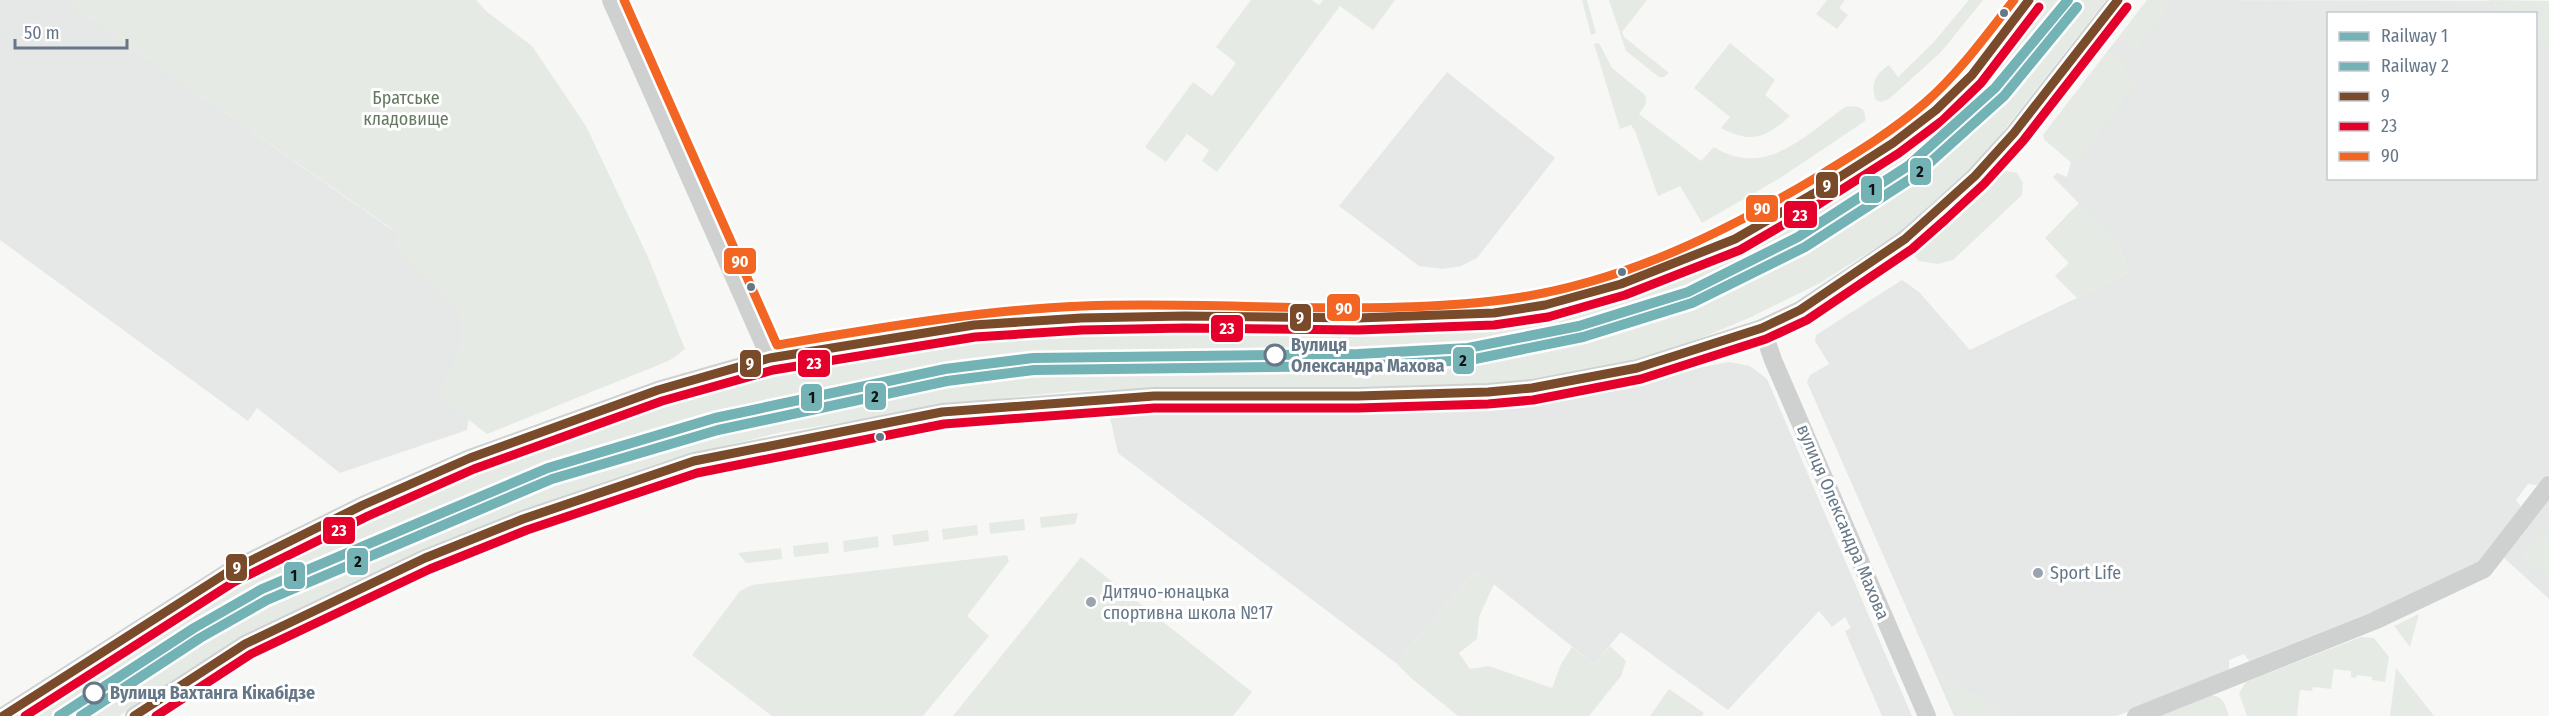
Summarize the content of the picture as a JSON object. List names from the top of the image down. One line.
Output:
{"streets":{"street":["вулиця Олександра Махова"]},"parks":["Братське кладовище"],"places":["Вулиця Олександра Махова","Sport Life","Дитячо-юнацька спортивна школа №17","Вулиця Вахтанга Кікабідзе"],"lines":["rail line 1","transit line 9","transit line 90","rail line 2","transit line 23"],"legend":["Railway 1","Railway 2","9","23","90"],"scale_bar":"50 m"}
